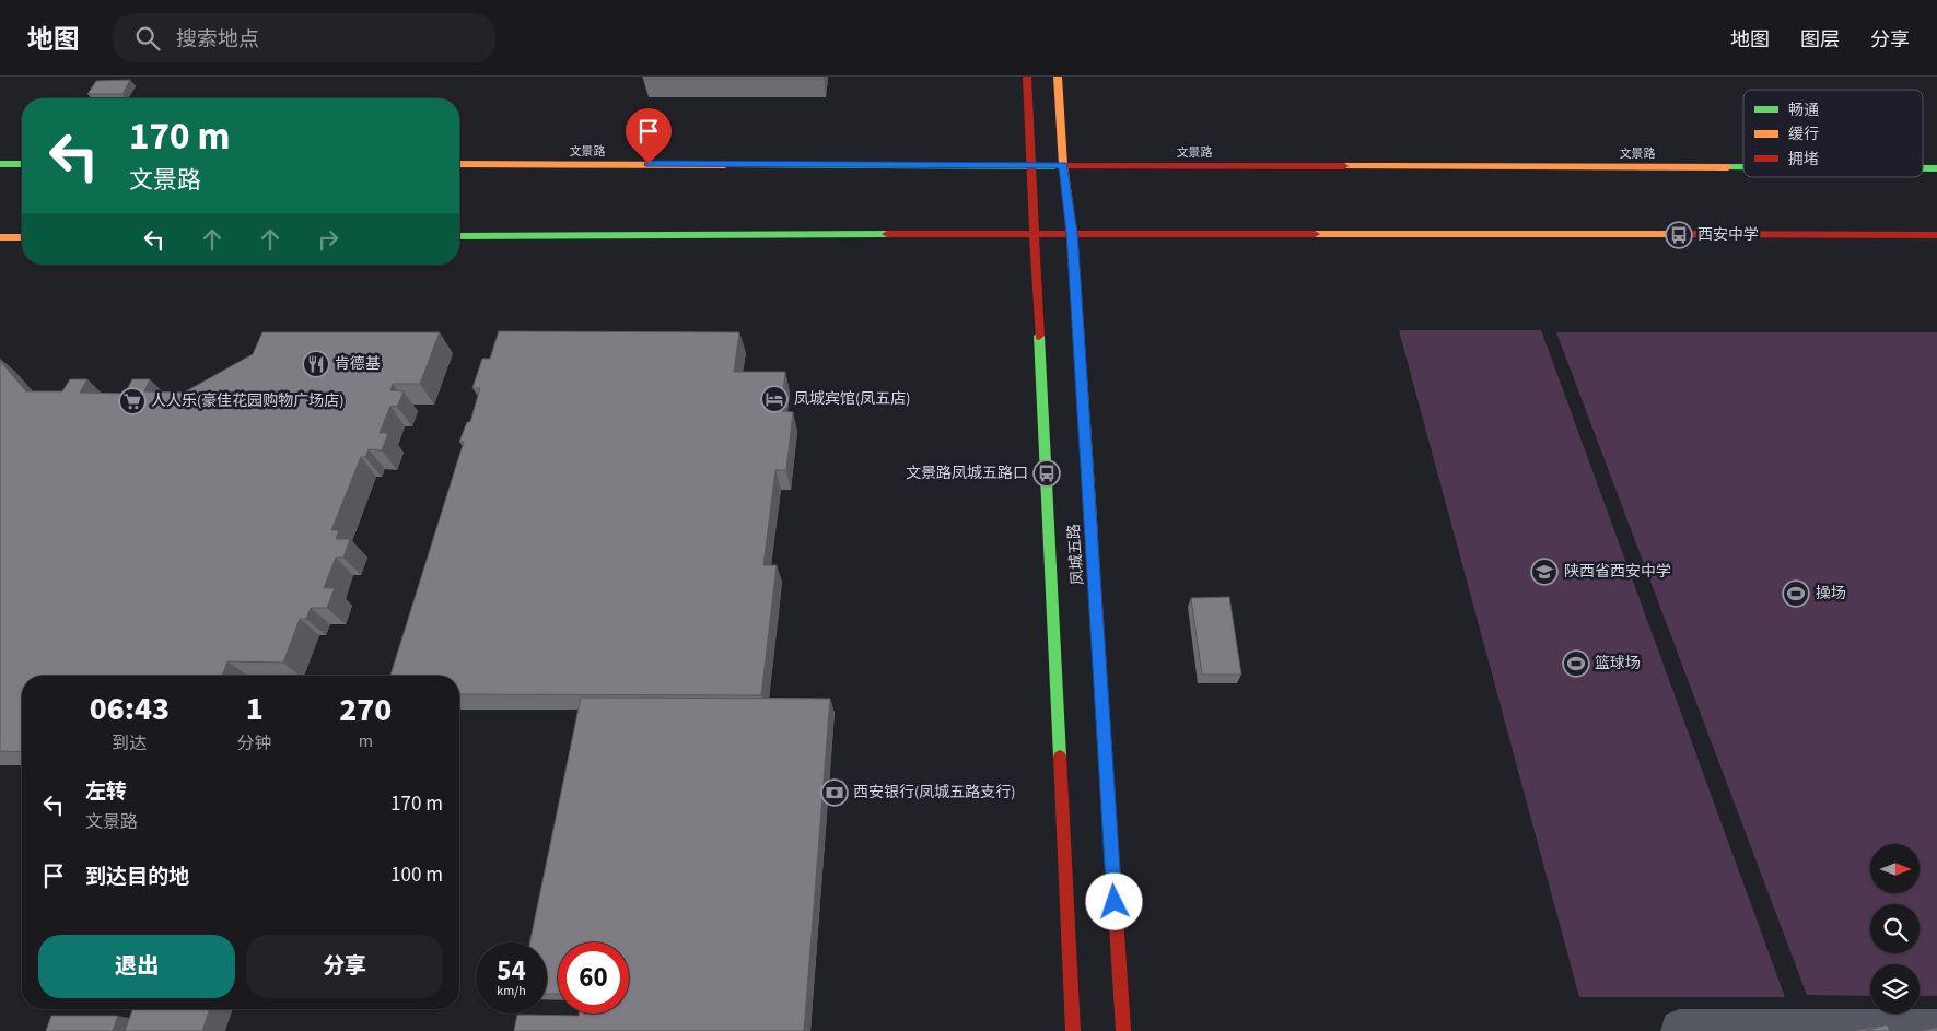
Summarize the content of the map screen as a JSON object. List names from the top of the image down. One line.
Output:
{"streets":{"main road":["文景路","凤城五路"]},"crossings":[["文景路","凤城五路"]],"places":{"bus stop":["西安中学","文景路凤城五路口"],"restaurant":["肯德基"],"hotel":["凤城宾馆(凤五店)"],"supermarket":["人人乐(豪佳花园购物广场店)"],"school or university":["陕西省西安中学"],"sports":["操场","篮球场"],"bank":["西安银行(凤城五路支行)"]},"legend":["畅通","缓行","拥堵"],"north":"right","page":{"header":"地图","search":"搜索地点","nav":["地图","图层","分享"],"turn":["170 m","文景路"],"eta":["06:43","到达","1","分钟","270","m"],"list":[{"name":"左转","note":"文景路","value":"170 m"},{"name":"到达目的地","value":"100 m"}],"buttons":["退出","分享"],"speed":"54 km/h","limit":"60"}}
